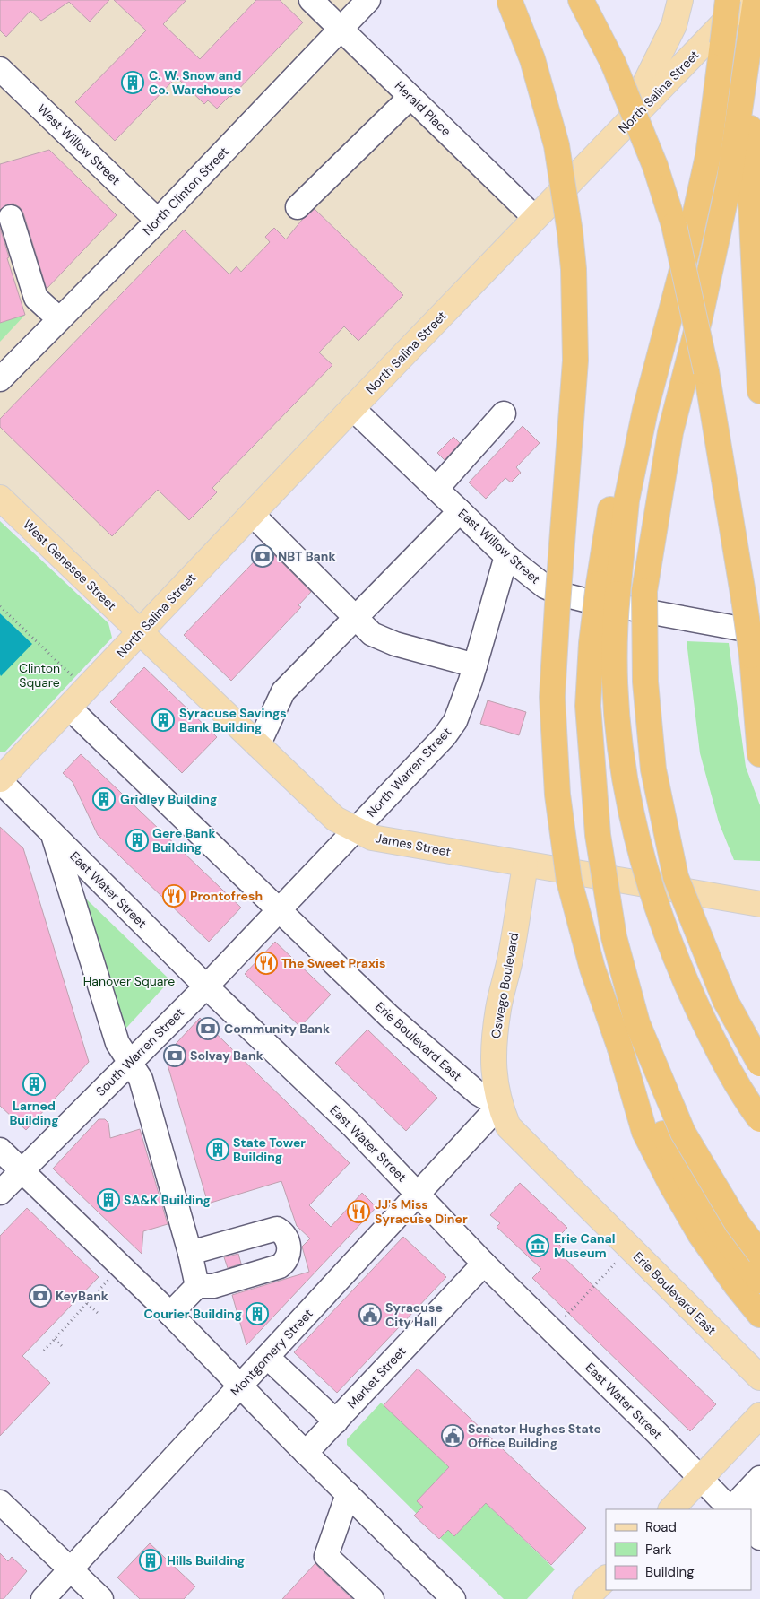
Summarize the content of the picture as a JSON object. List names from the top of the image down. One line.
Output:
{"streets":{"main road":["North Salina Street","West Genesee Street","James Street","Oswego Boulevard","Erie Boulevard East"],"street":["Herald Place","West Willow Street","North Clinton Street","East Willow Street","North Warren Street","East Water Street","South Warren Street","Montgomery Street","Market Street"]},"crossings":[["North Salina Street","Herald Place"],["North Salina Street","East Willow Street"],["North Salina Street","West Genesee Street"],["North Salina Street","James Street"],["North Salina Street","East Water Street"],["North Salina Street","Erie Boulevard East"],["Herald Place","North Clinton Street"],["West Willow Street","North Clinton Street"],["East Willow Street","North Warren Street"],["West Genesee Street","James Street"],["North Warren Street","James Street"],["North Warren Street","Erie Boulevard East"],["North Warren Street","South Warren Street"],["James Street","Oswego Boulevard"],["East Water Street","South Warren Street"],["East Water Street","Montgomery Street"],["East Water Street","Market Street"],["Oswego Boulevard","Erie Boulevard East"],["Oswego Boulevard","Montgomery Street"],["Erie Boulevard East","South Warren Street"],["Erie Boulevard East","Montgomery Street"]],"parks":["Clinton Square","Hanover Square"],"places":{"building":["C. W. Snow and Co. Warehouse","Syracuse Savings Bank Building","Gridley Building","Gere Bank Building","Larned Building","State Tower Building","SA&K Building","Courier Building","Hills Building"],"bank":["NBT Bank","Community Bank","Solvay Bank","KeyBank"],"restaurant":["Prontofresh","The Sweet Praxis","JJ's Miss Syracuse Diner"],"museum":["Erie Canal Museum"],"public building":["Syracuse City Hall","Senator Hughes State Office Building"]},"legend":["Road","Park","Building"]}
